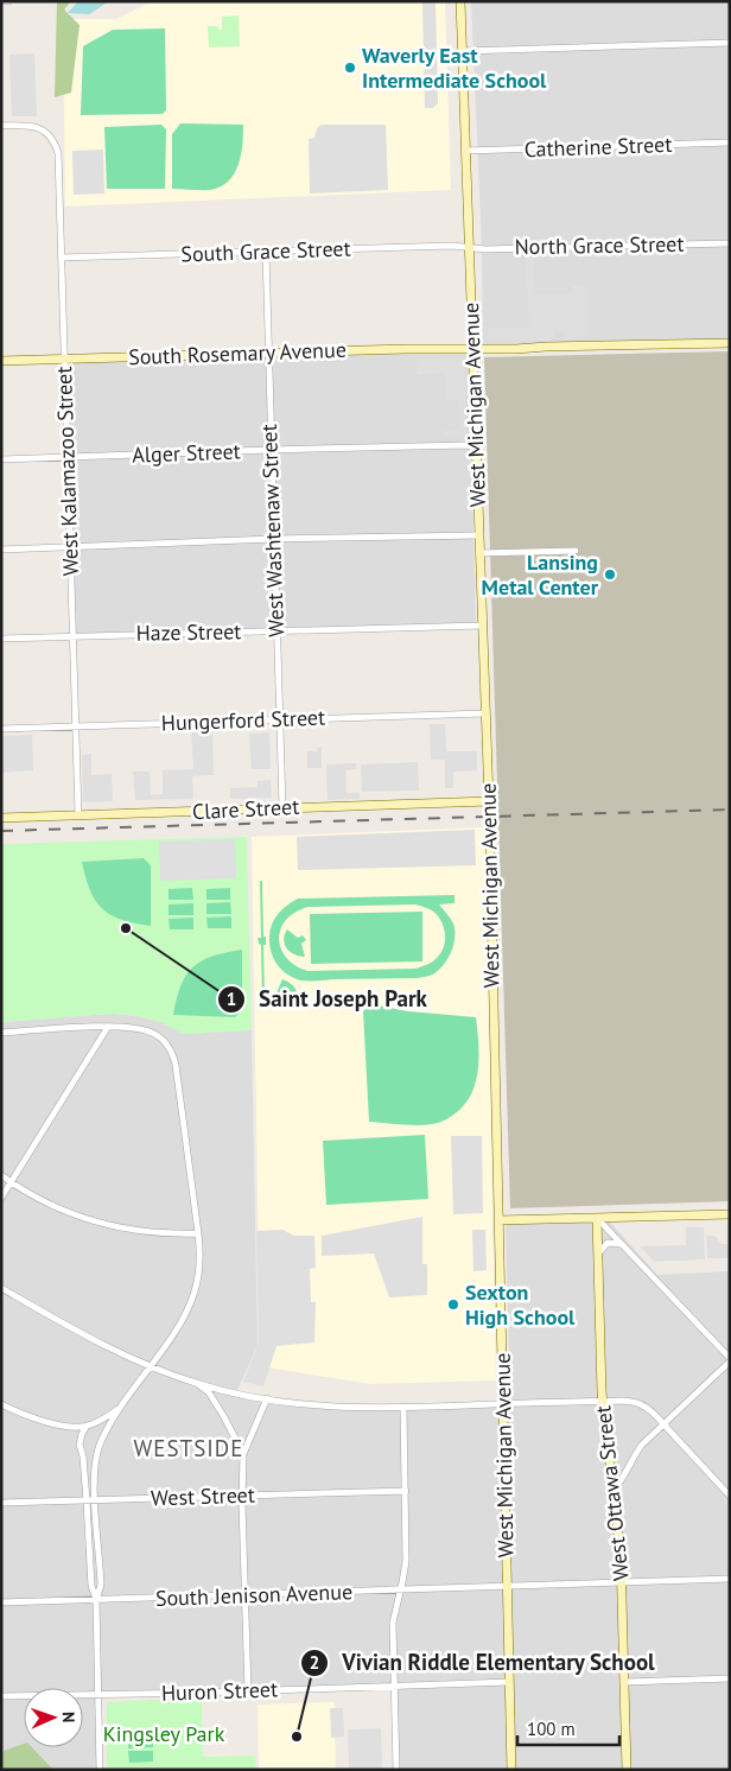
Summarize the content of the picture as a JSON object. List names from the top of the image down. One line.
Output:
{"streets":{"street":["Catherine Street","North Grace Street","South Grace Street","South Rosemary Avenue","West Michigan Avenue","Alger Street","West Kalamazoo Street","West Washtenaw Street","Haze Street","Hungerford Street","Clare Street","West Ottawa Street","West Street","South Jenison Avenue","Huron Street"]},"crossings":[["Catherine Street","West Michigan Avenue"],["North Grace Street","South Grace Street"],["North Grace Street","West Michigan Avenue"],["South Grace Street","West Michigan Avenue"],["South Grace Street","West Kalamazoo Street"],["South Grace Street","West Washtenaw Street"],["South Rosemary Avenue","West Michigan Avenue"],["South Rosemary Avenue","West Kalamazoo Street"],["South Rosemary Avenue","West Washtenaw Street"],["West Michigan Avenue","Alger Street"],["West Michigan Avenue","Haze Street"],["West Michigan Avenue","Hungerford Street"],["West Michigan Avenue","Clare Street"],["West Michigan Avenue","South Jenison Avenue"],["West Michigan Avenue","Huron Street"],["Alger Street","West Kalamazoo Street"],["Alger Street","West Washtenaw Street"],["West Kalamazoo Street","Haze Street"],["West Kalamazoo Street","Hungerford Street"],["West Kalamazoo Street","Clare Street"],["West Washtenaw Street","Haze Street"],["West Washtenaw Street","Hungerford Street"],["West Washtenaw Street","Clare Street"],["West Ottawa Street","South Jenison Avenue"]],"districts":["WESTSIDE"],"parks":["Kingsley Park"],"places":["Waverly East Intermediate School","Lansing Metal Center","Saint Joseph Park","Sexton High School","Vivian Riddle Elementary School"],"scale_bar":"100 m","north":"right"}
